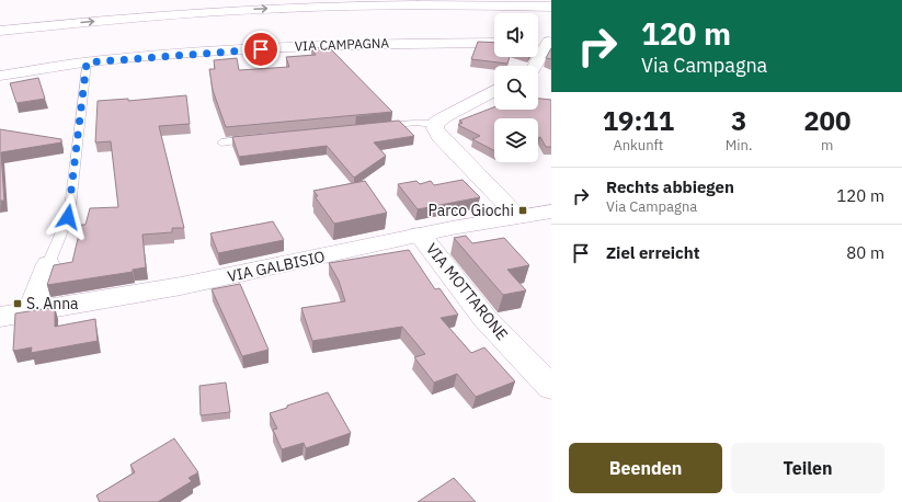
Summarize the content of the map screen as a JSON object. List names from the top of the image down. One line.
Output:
{"streets":{"main road":["VIA CAMPAGNA","VIA GALBISIO","VIA MOTTARONE"]},"crossings":[["VIA GALBISIO","VIA MOTTARONE"]],"places":{"transit":["Parco Giochi","S. Anna"]},"page":{"turn":["120 m","Via Campagna"],"eta":["19:11","Ankunft","3","Min.","200","m"],"list":[{"name":"Rechts abbiegen","note":"Via Campagna","value":"120 m"},{"name":"Ziel erreicht","value":"80 m"}],"buttons":["Beenden","Teilen"]}}
